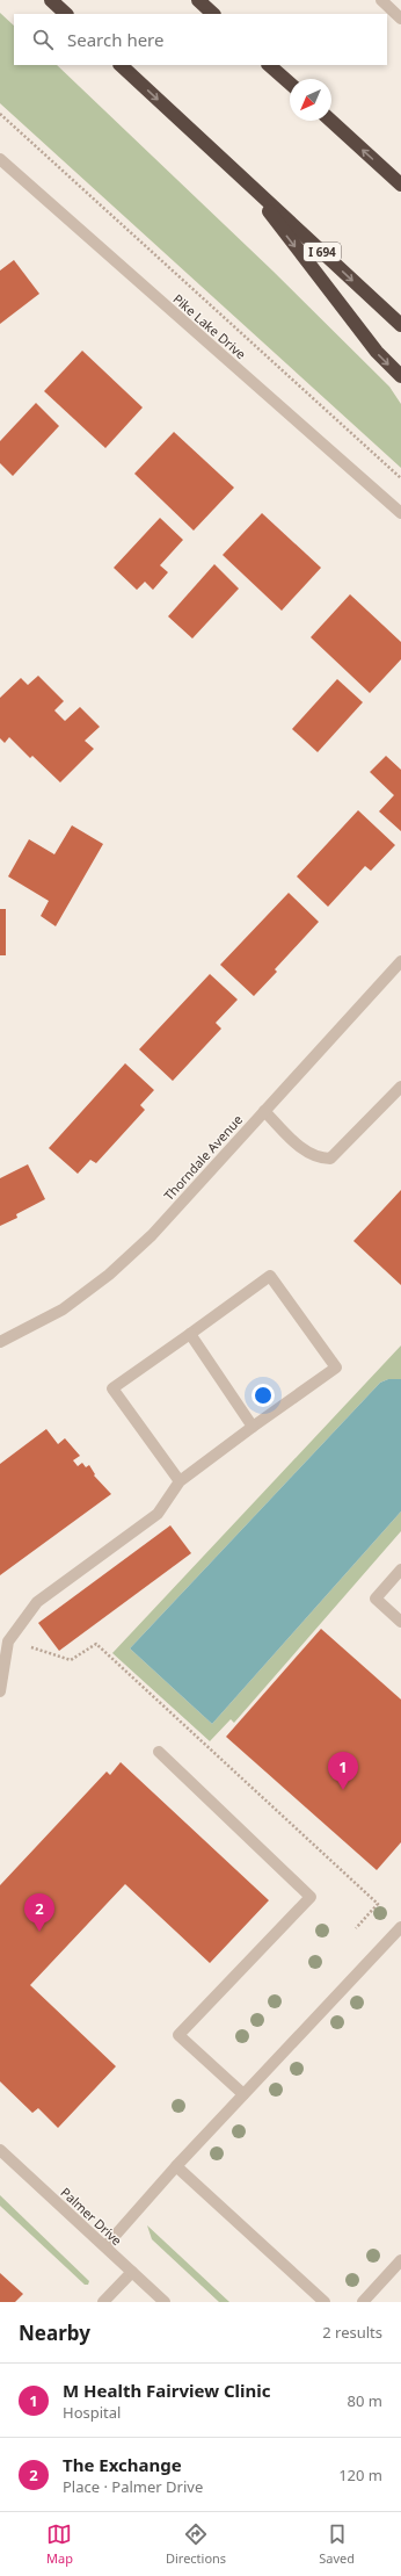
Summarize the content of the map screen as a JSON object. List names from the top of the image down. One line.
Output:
{"streets":{"highway":["I 694"],"street":["Pike Lake Drive","Thorndale Avenue","Palmer Drive"]},"north":"bottom left","page":{"search":"Search here","pins":["1","2"],"heading":["Nearby","2 results"],"list":[{"mark":"1","name":"M Health Fairview Clinic","note":"Hospital","value":"80 m"},{"mark":"2","name":"The Exchange","note":"Place · Palmer Drive","value":"120 m"}],"nav":["Map","Directions","Saved"]}}
